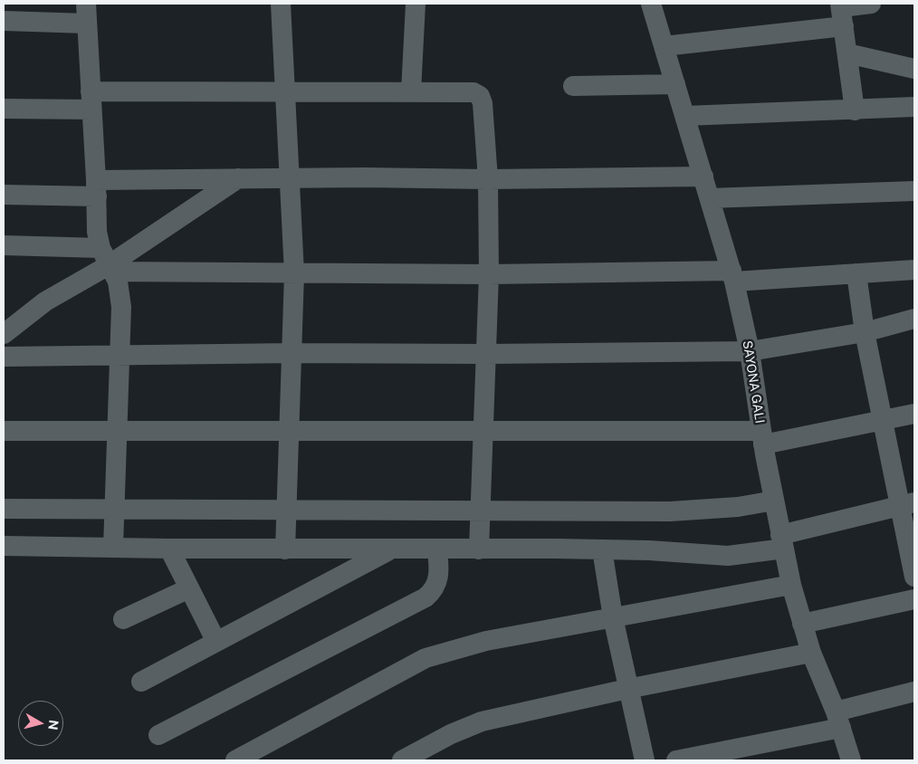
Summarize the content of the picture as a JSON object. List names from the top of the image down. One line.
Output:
{"streets":{"street":["SAYONA GALI"]},"north":"right"}
